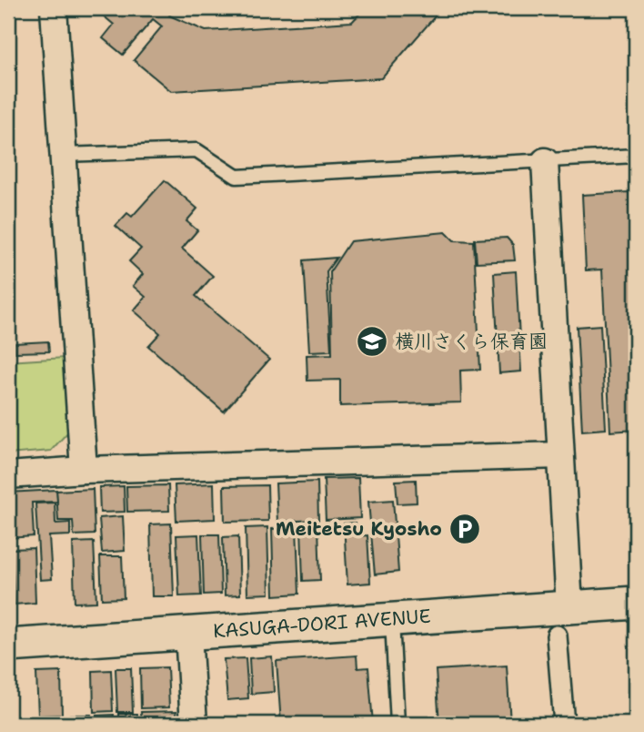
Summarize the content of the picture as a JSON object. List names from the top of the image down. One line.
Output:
{"streets":{"street":["KASUGA-DORI AVENUE"]},"places":{"school or university":["横川さくら保育園"],"parking":["Meitetsu Kyosho"]}}
